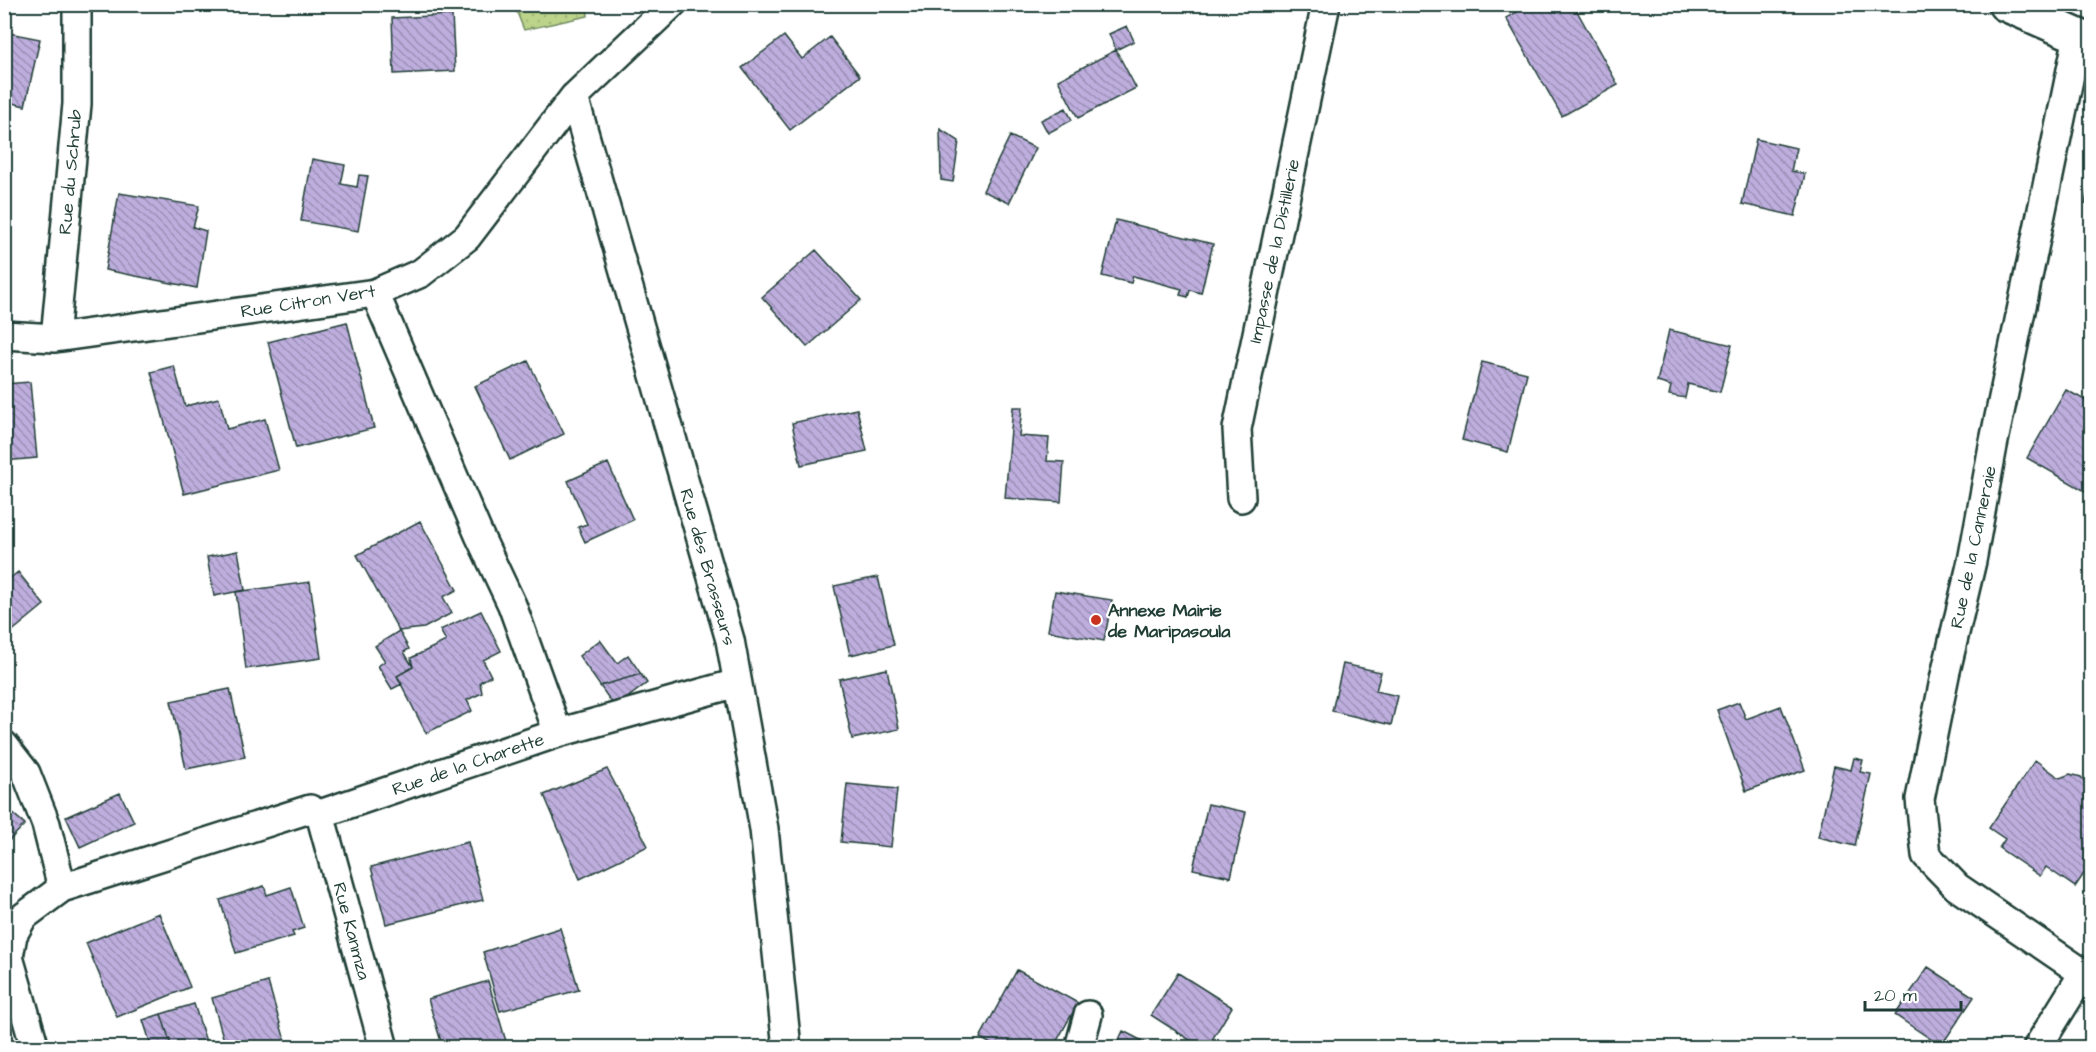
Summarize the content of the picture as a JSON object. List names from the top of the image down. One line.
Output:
{"streets":{"street":["Rue du Schrub","Impasse de la Distillerie","Rue Citron Vert","Rue de la Canneraie","Rue des Brasseurs","Rue de la Charette","Rue Kanmza"]},"crossings":[["Rue du Schrub","Rue Citron Vert"],["Rue Citron Vert","Rue des Brasseurs"],["Rue Citron Vert","Rue de la Charette"],["Rue de la Charette","Rue Kanmza"]],"places":["Annexe Mairie de Maripasoula"],"scale_bar":"20 m"}
